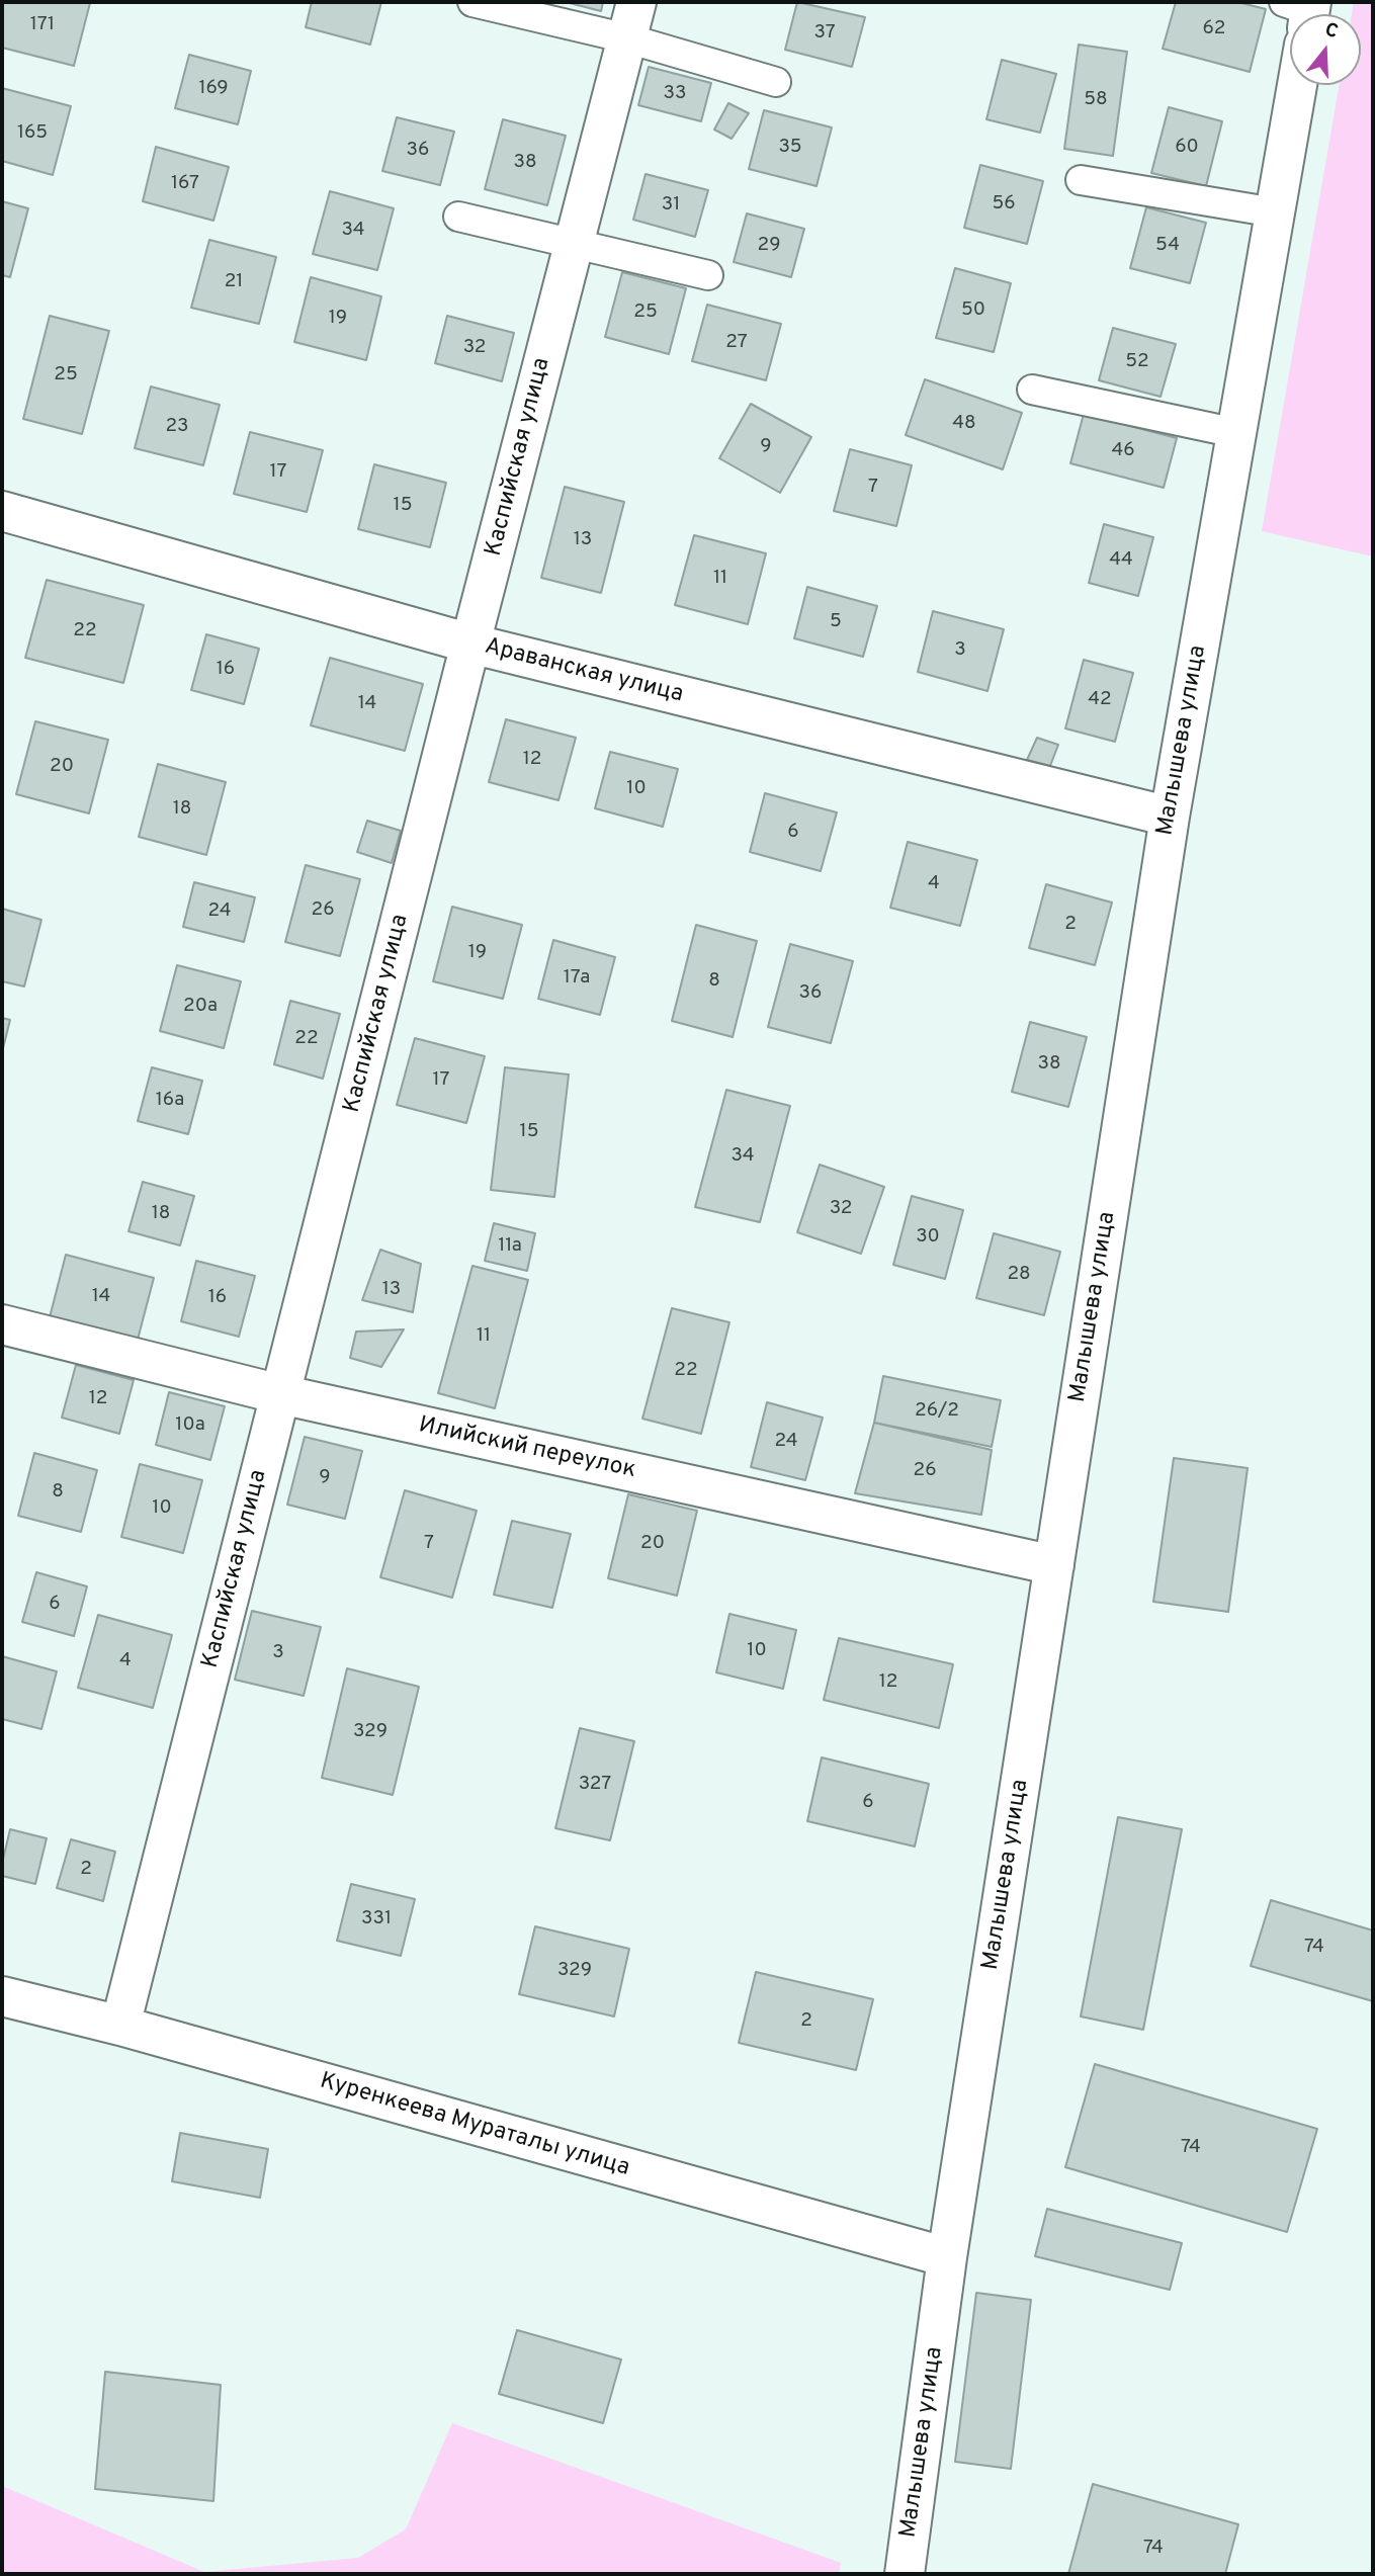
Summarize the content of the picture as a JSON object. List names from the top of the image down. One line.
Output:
{"streets":{"street":["Каспийская улица","Араванская улица","Малышева улица","Илийский переулок","Куренкеева Мураталы улица"]},"crossings":[["Каспийская улица","Араванская улица"],["Каспийская улица","Илийский переулок"],["Каспийская улица","Куренкеева Мураталы улица"],["Араванская улица","Малышева улица"],["Малышева улица","Илийский переулок"],["Малышева улица","Куренкеева Мураталы улица"]],"house_numbers":["171","62","37","169","33","58","165","35","60","36","38","167","56","31","34","29","54","21","50","25","19","27","32","52","25","48","23","9","46","17","7","15","13","44","11","5","22","3","16","42","14","12","20","10","18","6","4","26","24","2","19","17a","8","36","20а","22","38","17","16а","15","34","32","18","30","11а","28","13","14","16","11","22","12","26/2","10а","24","26","9","8","10","7","20","6","10","3","4","12","329","327","6","2","331","74","329","2","74","74"],"north":"top"}
